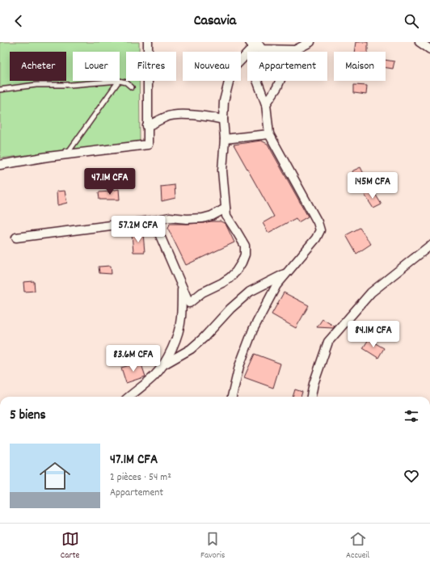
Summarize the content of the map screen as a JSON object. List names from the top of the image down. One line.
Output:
{"page":{"header":"Casavia","chip":["Acheter","Louer","Filtres","Nouveau","Appartement","Maison"],"price":["47.1M CFA","145M CFA","57.2M CFA","84.1M CFA","83.6M CFA"],"heading":"5 biens","list":[{"name":"47.1M CFA","note":"2 pièces · 54 m² · Appartement"}],"tabs":["Carte","Favoris","Accueil"]}}
